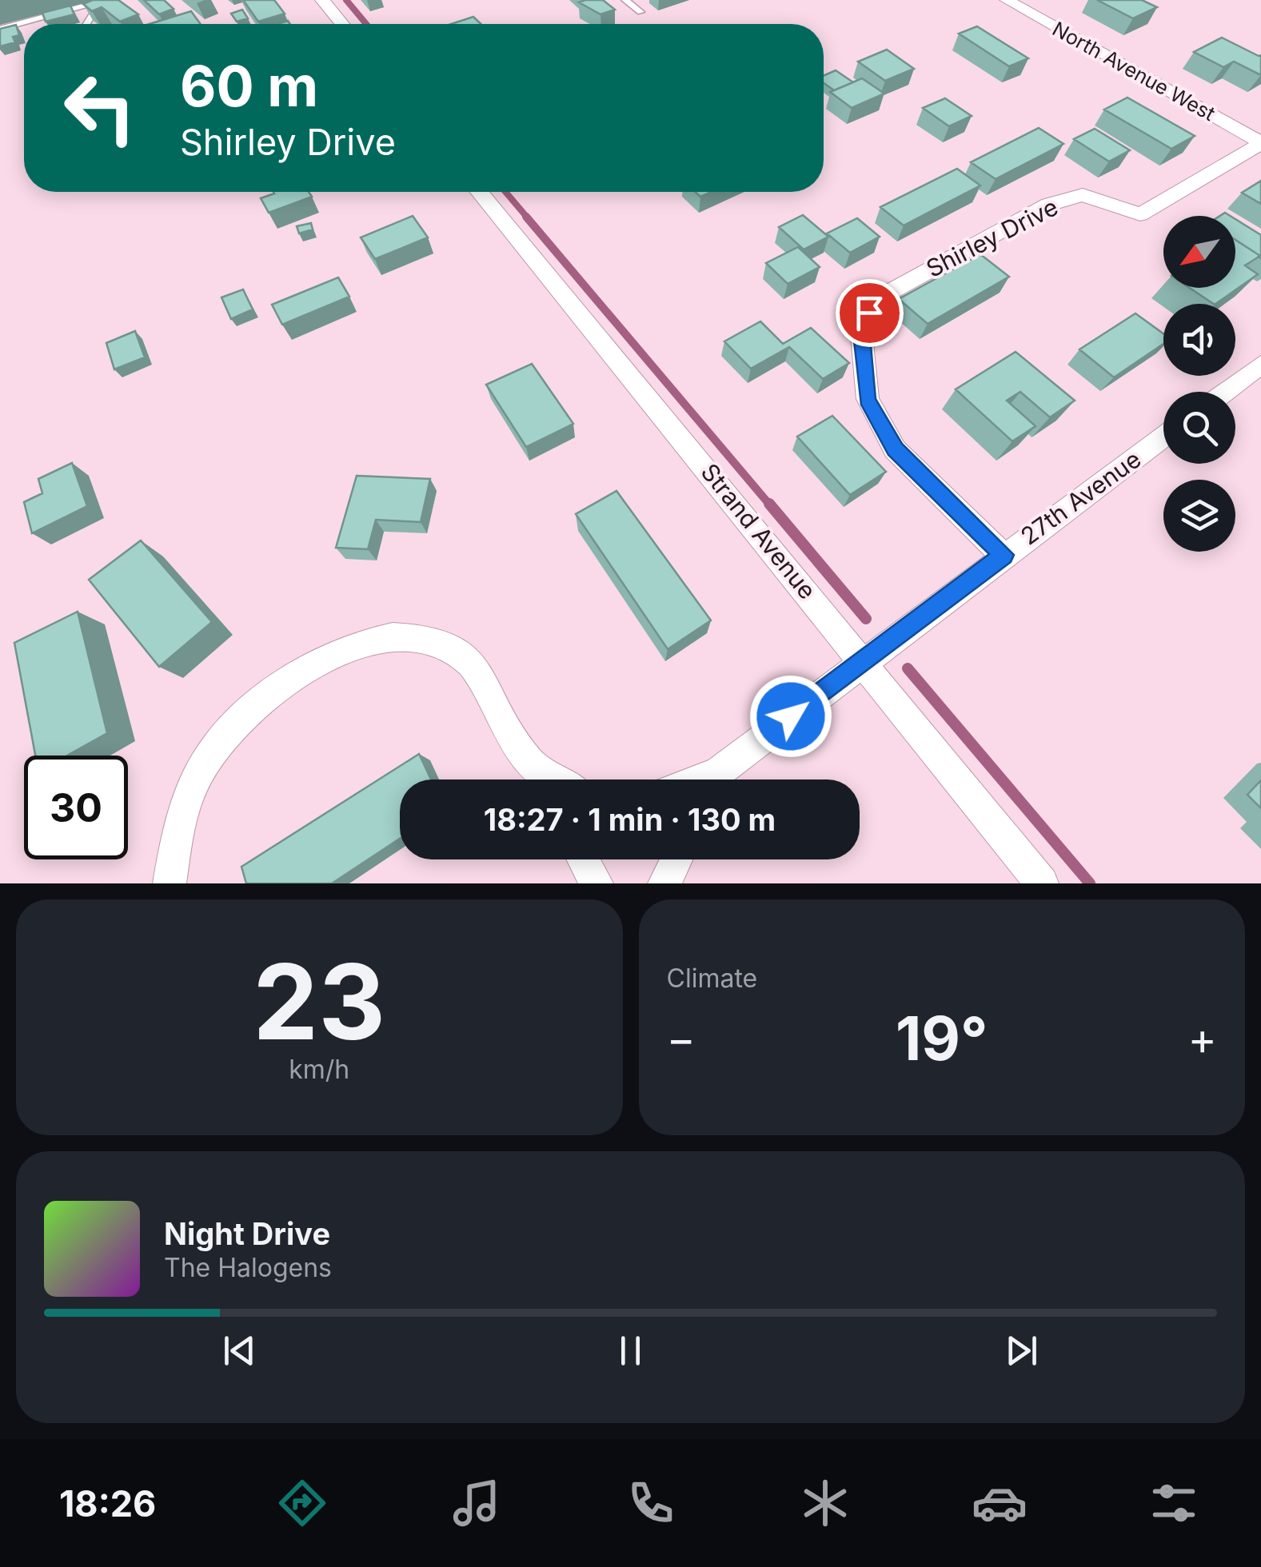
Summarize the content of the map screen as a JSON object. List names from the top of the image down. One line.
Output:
{"streets":{"street":["North Avenue West","Shirley Drive","27th Avenue","Strand Avenue"]},"crossings":[["North Avenue West","Shirley Drive"],["Shirley Drive","27th Avenue"],["27th Avenue","Strand Avenue"]],"north":"bottom left","page":{"turn":["60 m","Shirley Drive"],"limit":"30","trip":"18:27 · 1 min · 130 m","tile":[["23","km/h"],"Climate"],"heat":["−","19°","+"],"song":["Night Drive","The Halogens"],"tabs":"18:26"}}
